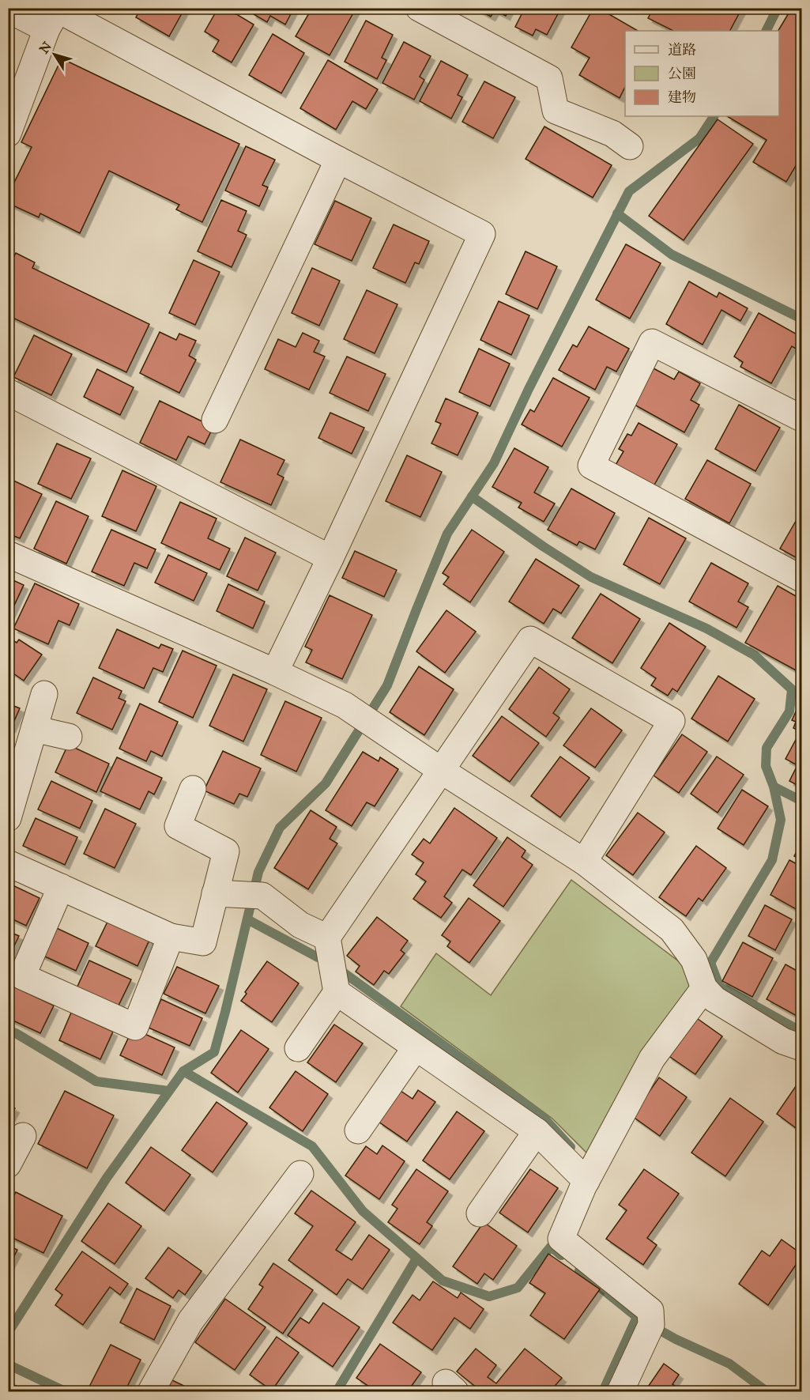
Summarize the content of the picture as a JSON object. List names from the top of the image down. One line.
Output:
{"legend":["道路","公園","建物"],"north":"top left"}
